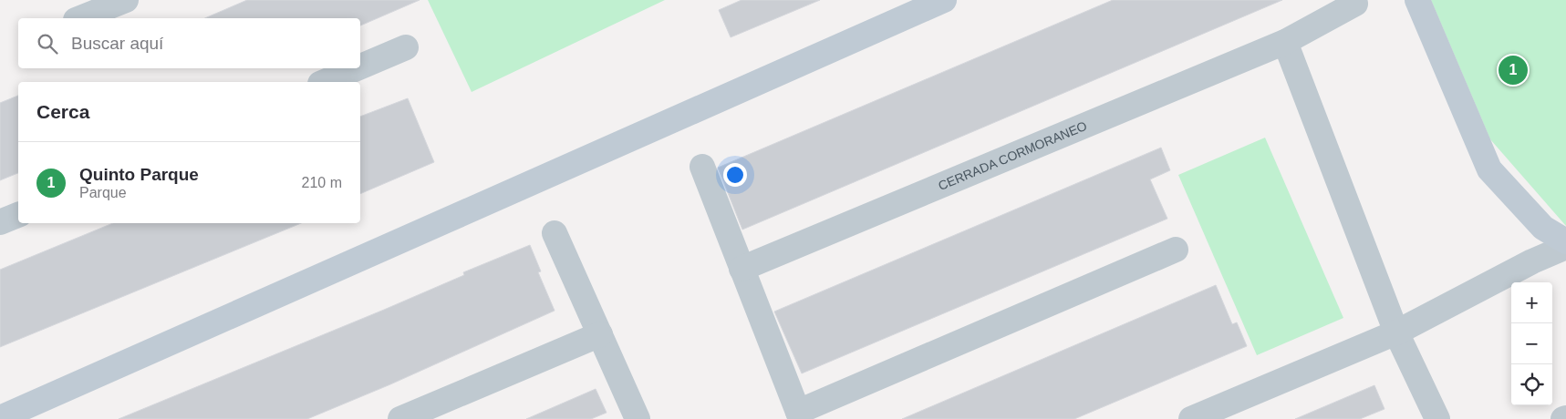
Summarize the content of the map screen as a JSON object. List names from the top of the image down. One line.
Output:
{"streets":{"street":["CERRADA CORMORANEO"]},"page":{"search":"Buscar aquí","pins":"1","heading":"Cerca","list":[{"mark":"1","name":"Quinto Parque","note":"Parque","value":"210 m"}],"map_buttons":["+","−"]}}
